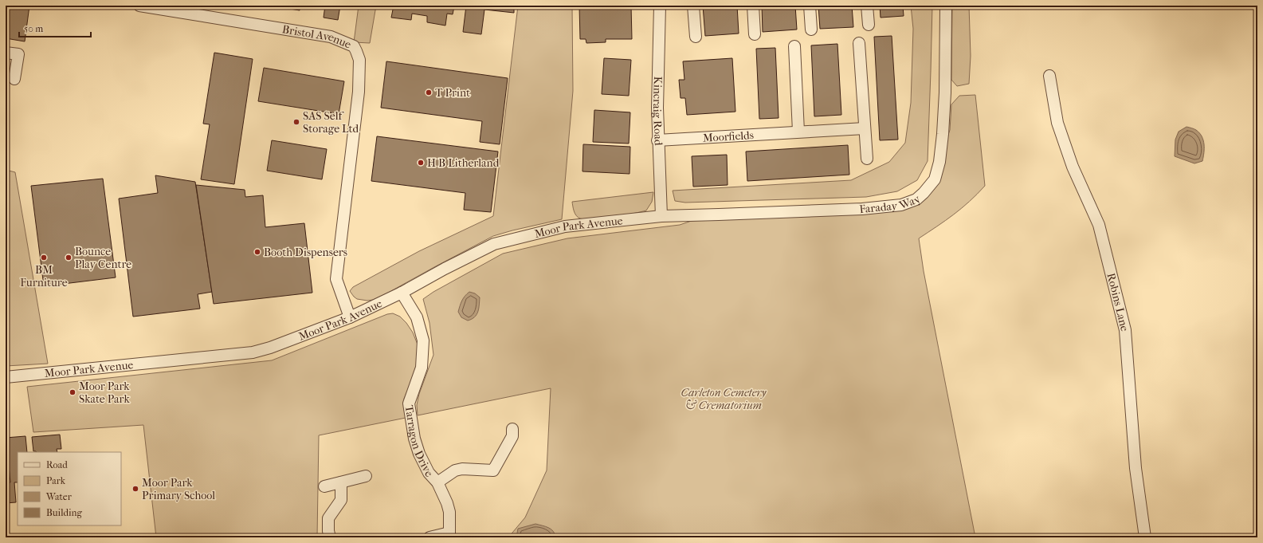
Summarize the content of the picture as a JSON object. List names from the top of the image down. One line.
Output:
{"streets":{"street":["Bristol Avenue","Kincraig Road","Moorfields","Faraday Way","Moor Park Avenue","Robins Lane","Tarragon Drive"]},"crossings":[["Bristol Avenue","Moor Park Avenue"],["Kincraig Road","Moorfields"],["Kincraig Road","Faraday Way"],["Kincraig Road","Moor Park Avenue"],["Faraday Way","Moor Park Avenue"],["Moor Park Avenue","Tarragon Drive"]],"parks":["Carleton Cemetery & Crematorium"],"places":["T Print","SAS Self Storage Ltd","H B Litherland","Booth Dispensers","BM Furniture","Bounce Play Centre","Moor Park Skate Park","Moor Park Primary School"],"legend":["Road","Park","Water","Building"],"scale_bar":"50 m"}
